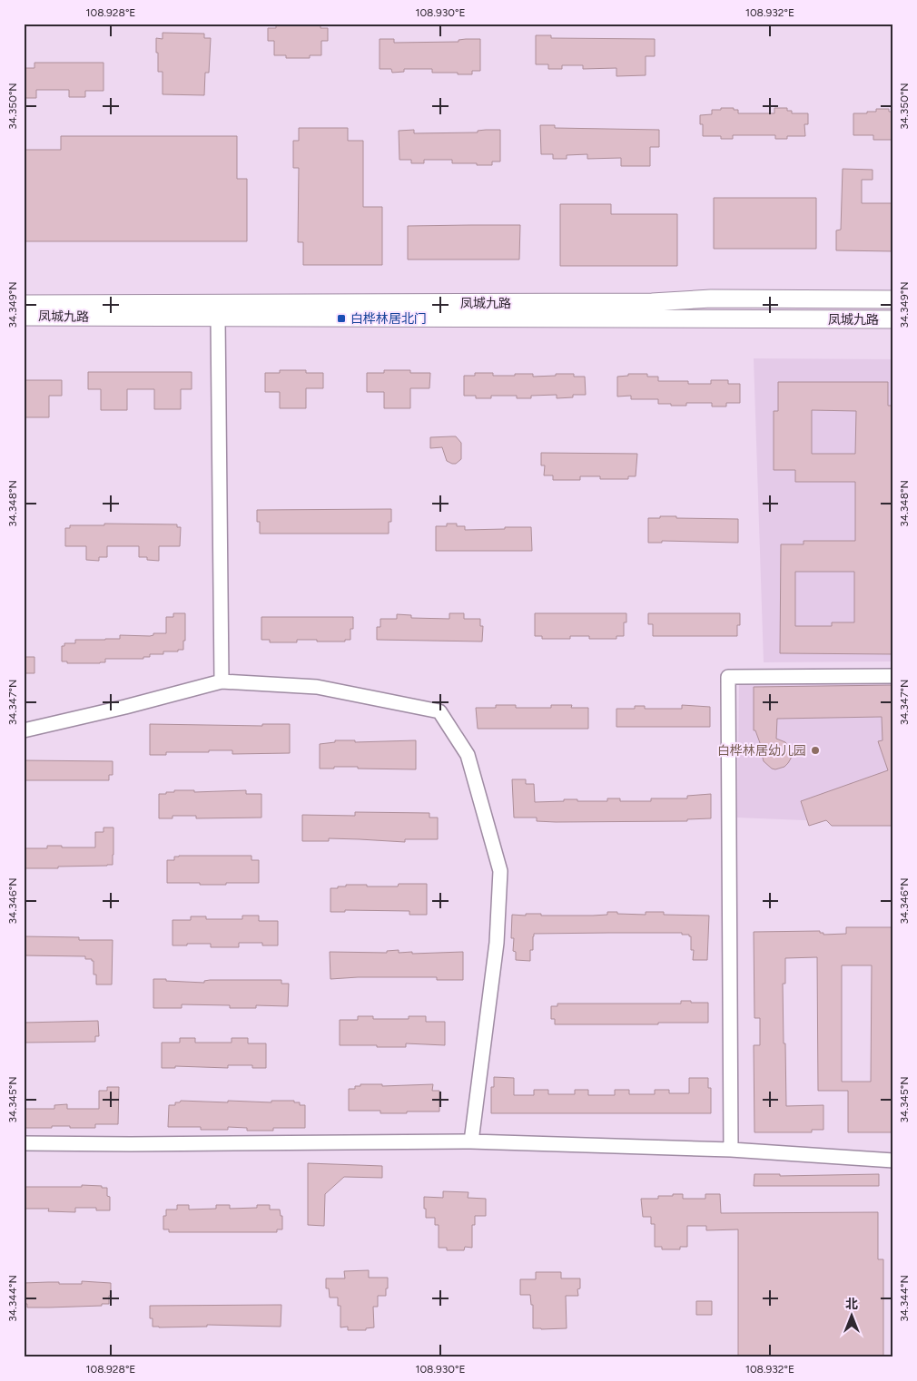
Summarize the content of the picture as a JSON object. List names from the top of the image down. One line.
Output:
{"streets":{"street":["凤城九路"]},"places":{"transit":["白桦林居北门"],"other":["白桦林居幼儿园"]},"north":"top","coordinates":["108.928°E","108.930°E","108.932°E","34.350°N","34.349°N","34.348°N","34.347°N","34.346°N","34.345°N","34.344°N"]}
